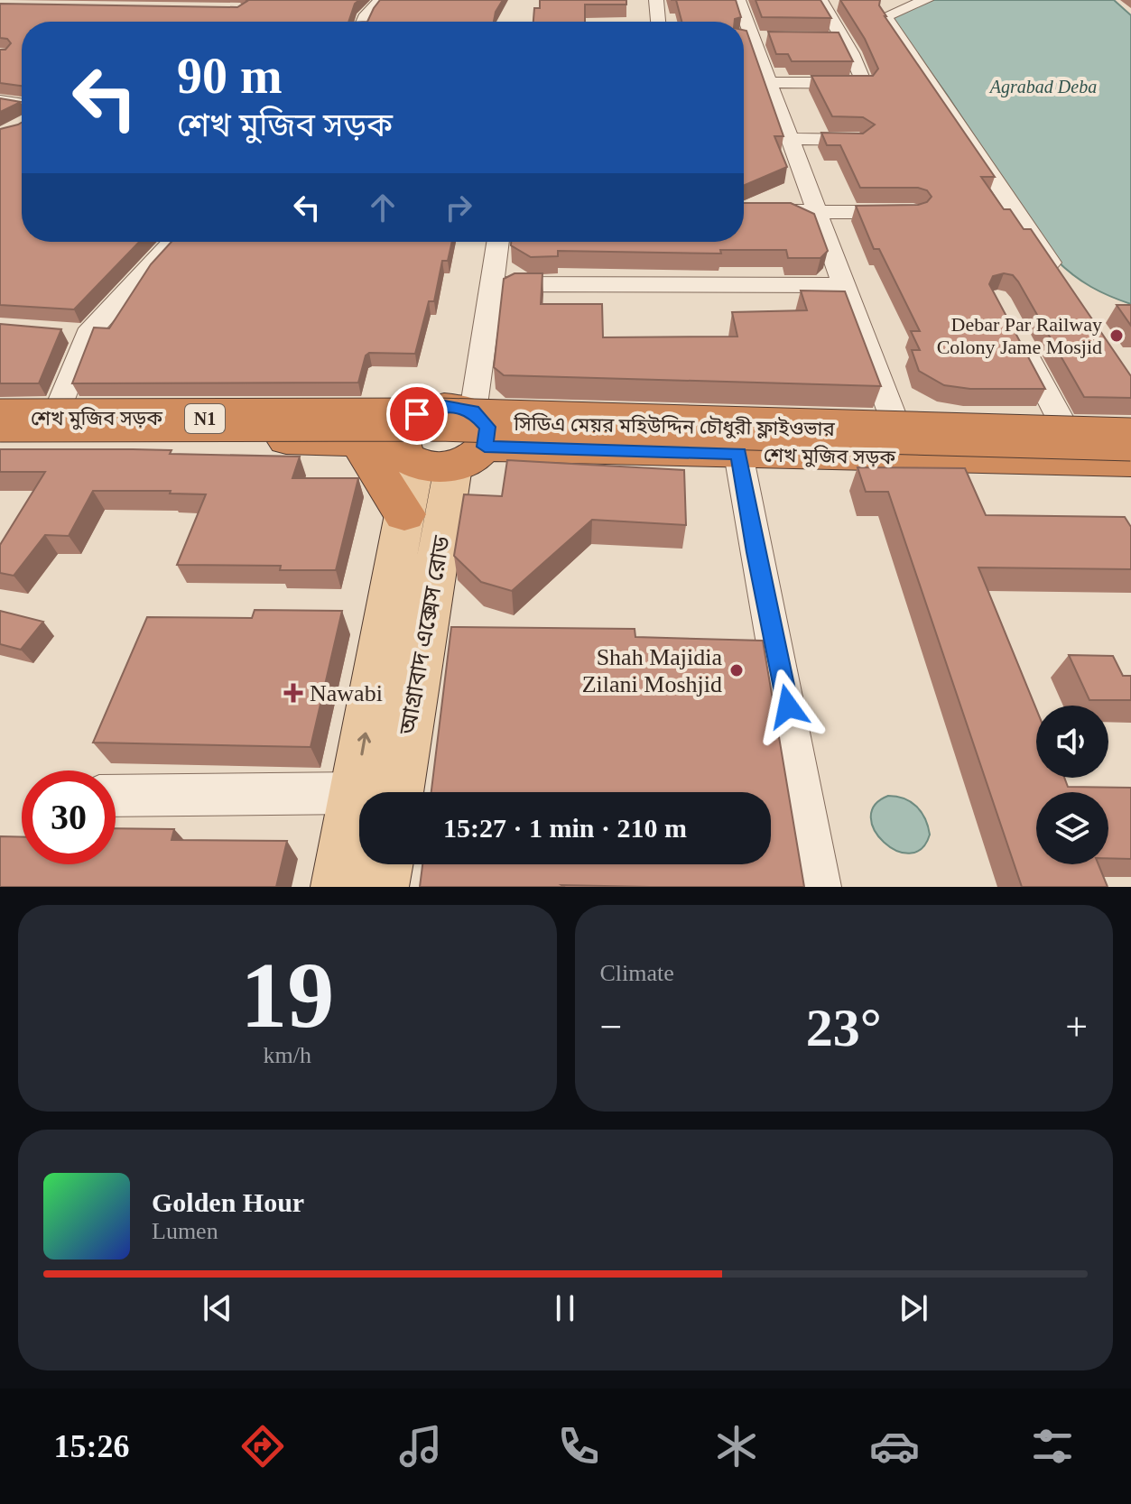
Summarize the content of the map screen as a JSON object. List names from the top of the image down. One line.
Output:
{"streets":{"highway":["শেখ মুজিব সড়ক","N1","সিডিএ মেয়র মহিউদ্দিন চৌধুরী ফ্লাইওভার"],"main road":["আগ্রাবাদ এক্সেস রোড"]},"crossings":[["শেখ মুজিব সড়ক","সিডিএ মেয়র মহিউদ্দিন চৌধুরী ফ্লাইওভার"],["শেখ মুজিব সড়ক","আগ্রাবাদ এক্সেস রোড"]],"water":["Agrabad Deba"],"places":{"other":["Debar Par Railway Colony Jame Mosjid","Shah Majidia Zilani Moshjid"],"health":["Nawabi"]},"page":{"turn":["90 m","শেখ মুজিব সড়ক"],"limit":"30","trip":"15:27 · 1 min · 210 m","tile":[["19","km/h"],"Climate"],"heat":["−","23°","+"],"song":["Golden Hour","Lumen"],"tabs":"15:26"}}
